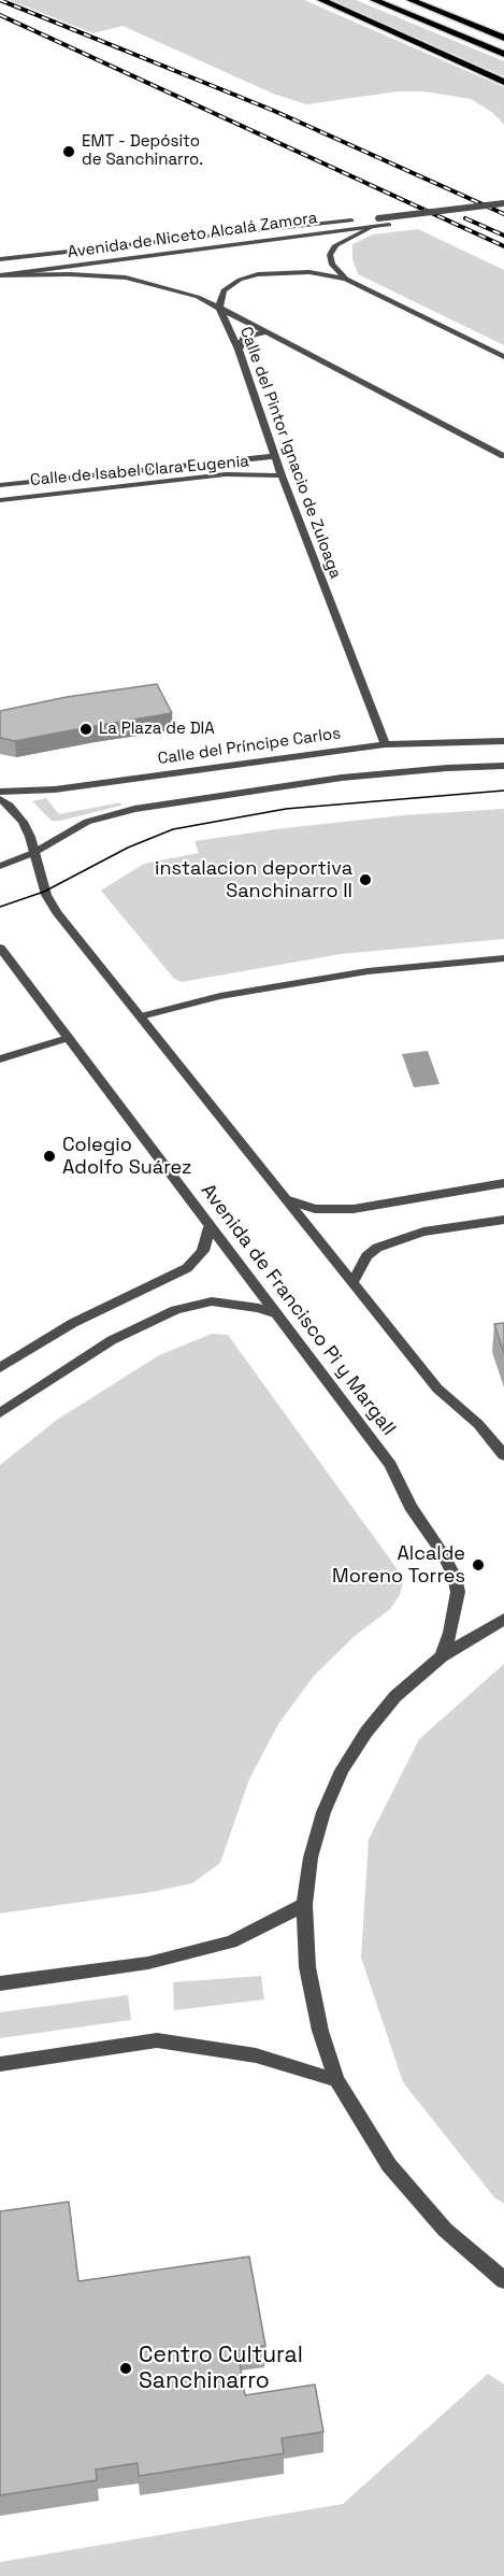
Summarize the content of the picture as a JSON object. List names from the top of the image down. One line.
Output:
{"streets":{"street":["Avenida de Niceto Alcalá Zamora","Calle del Pintor Ignacio de Zuloaga","Calle de Isabel Clara Eugenia","Calle del Príncipe Carlos","Avenida de Francisco Pi y Margall"]},"crossings":[["Calle del Pintor Ignacio de Zuloaga","Calle de Isabel Clara Eugenia"],["Calle del Pintor Ignacio de Zuloaga","Calle del Príncipe Carlos"]],"places":["EMT - Depósito de Sanchinarro.","La Plaza de DIA","instalacion deportiva Sanchinarro II","Colegio Adolfo Suárez","Alcalde Moreno Torres","Centro Cultural Sanchinarro"]}
